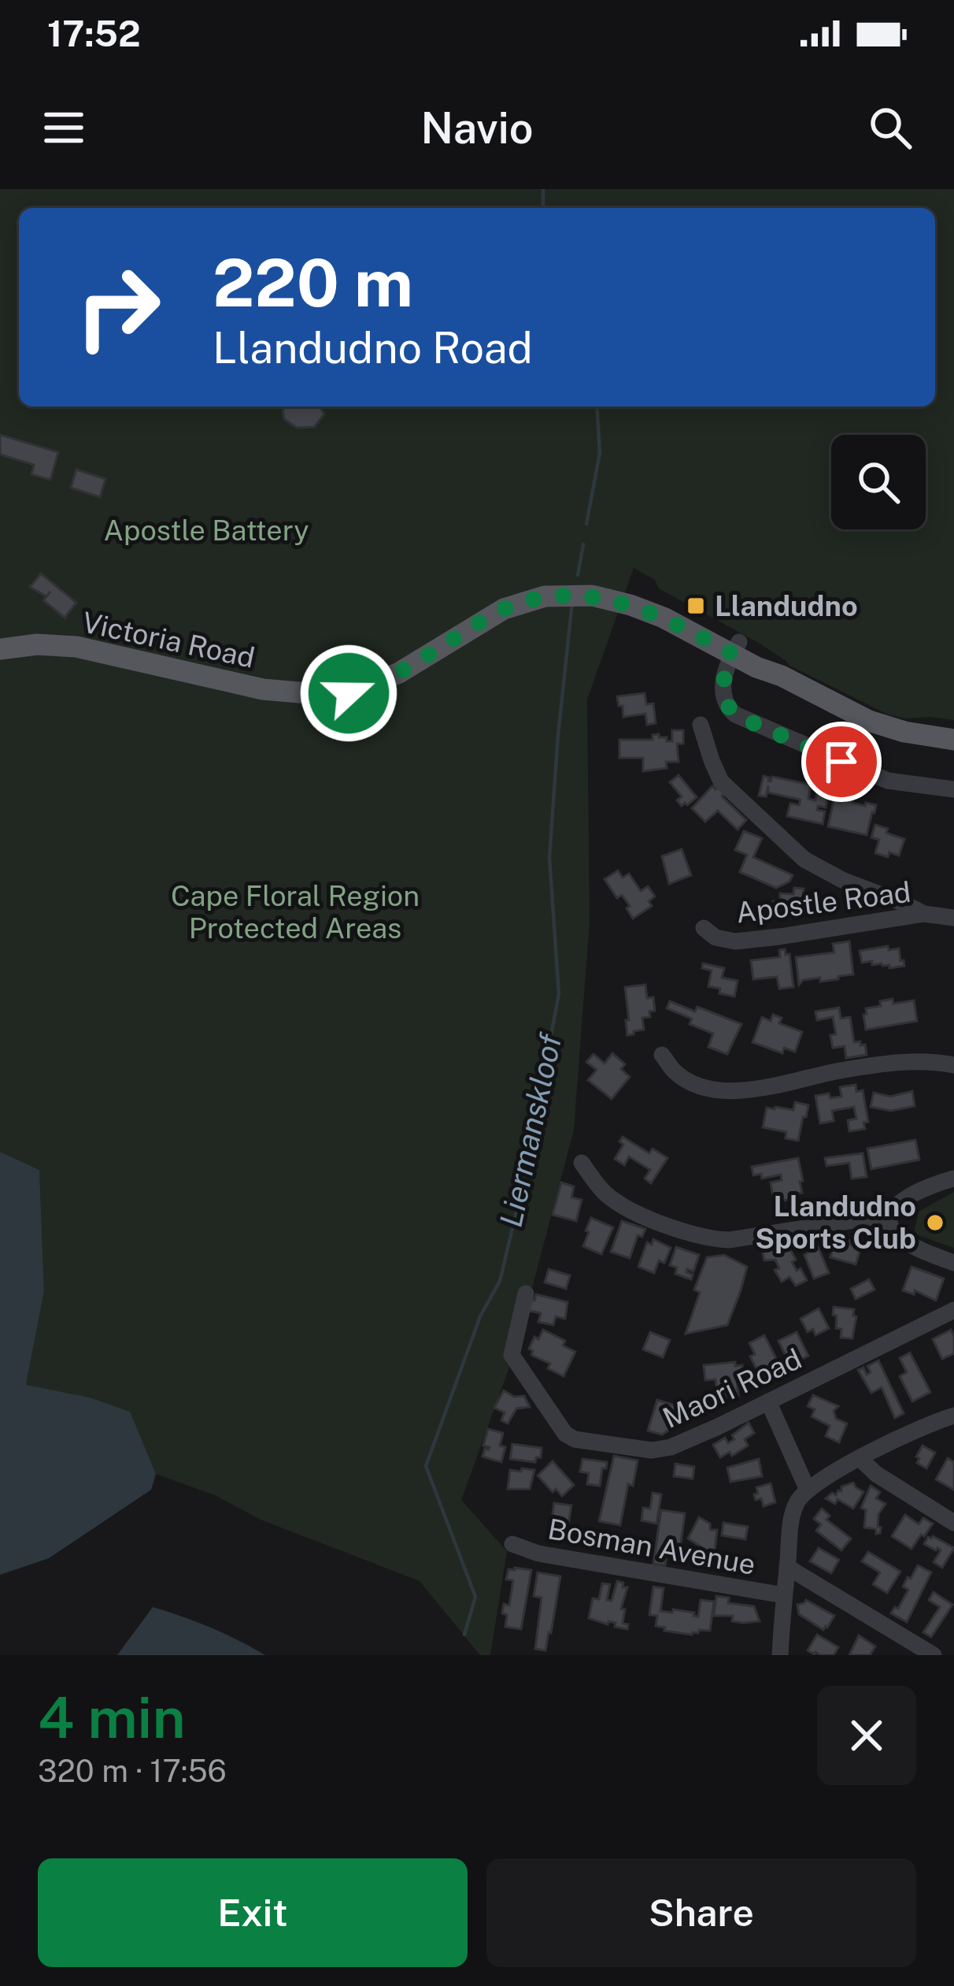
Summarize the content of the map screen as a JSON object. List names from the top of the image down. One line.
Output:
{"streets":{"main road":["Victoria Road"],"street":["Apostle Road","Maori Road","Bosman Avenue"]},"water":["Liermanskloof"],"parks":["Apostle Battery","Cape Floral Region Protected Areas"],"places":{"transit":["Llandudno"],"other":["Llandudno Sports Club"]},"page":{"status":"17:52","header":"Navio","turn":["220 m","Llandudno Road"],"heading":["4 min","320 m · 17:56"],"buttons":["Exit","Share"]}}
